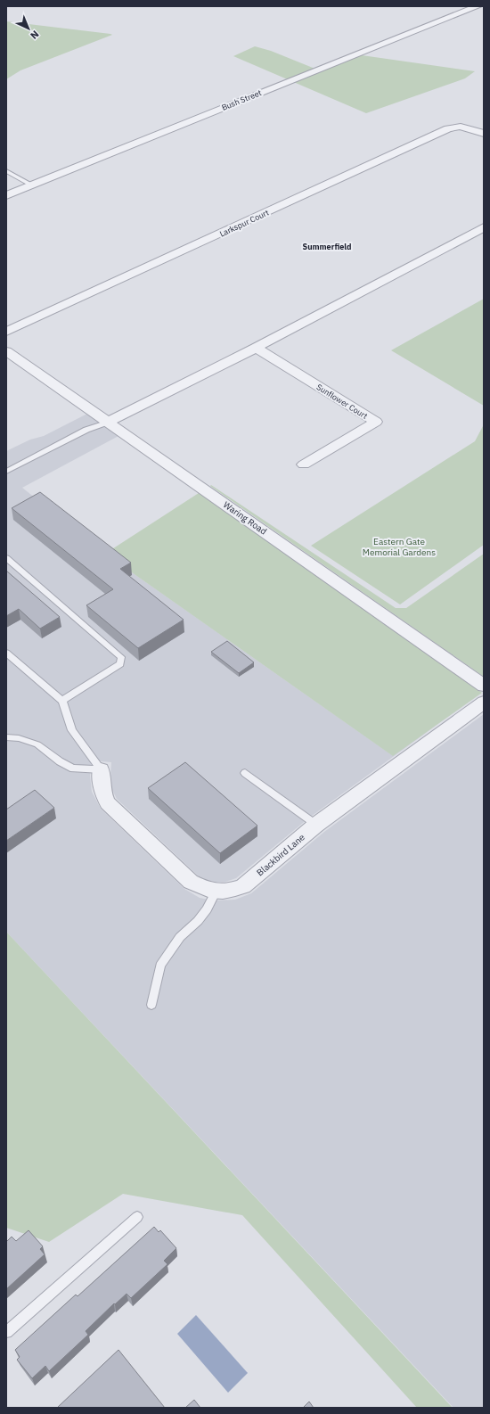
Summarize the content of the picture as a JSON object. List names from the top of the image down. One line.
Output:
{"streets":{"street":["Bush Street","Larkspur Court","Sunflower Court","Waring Road","Blackbird Lane"]},"districts":["Summerfield"],"parks":["Eastern Gate Memorial Gardens"],"north":"bottom right"}
